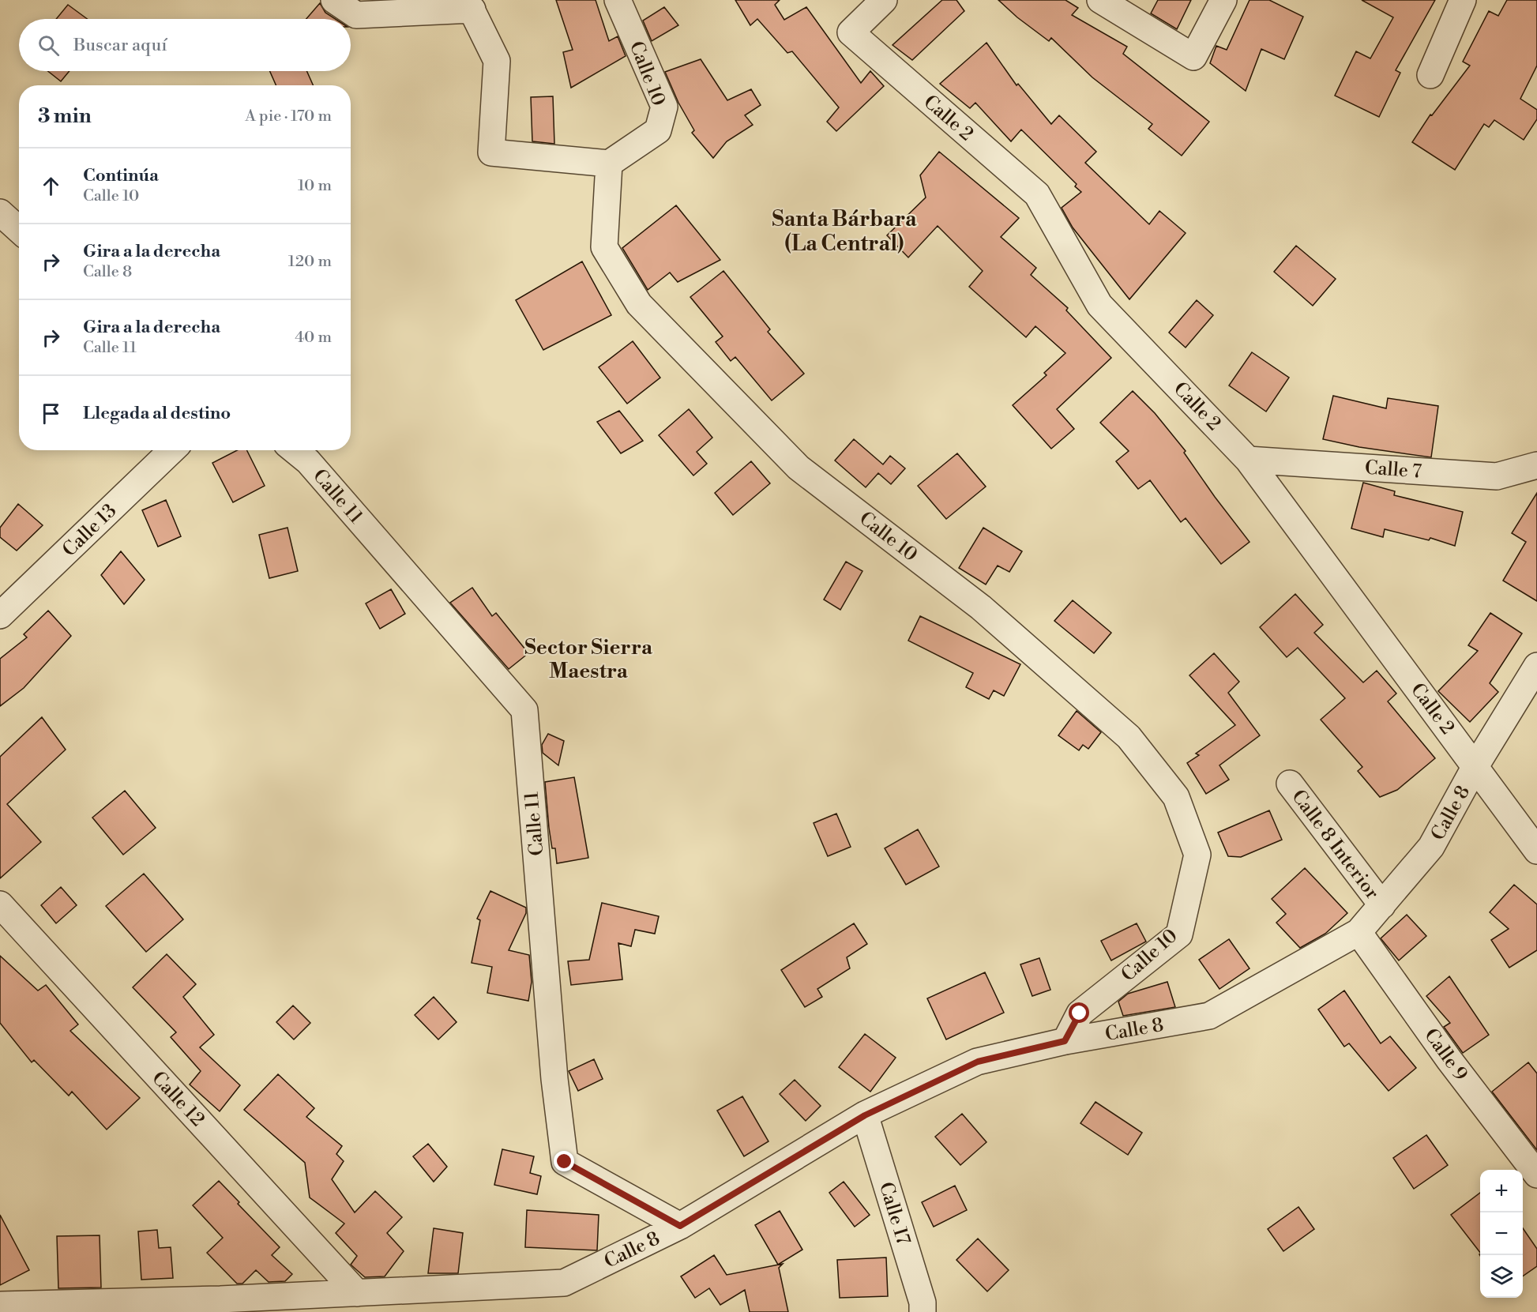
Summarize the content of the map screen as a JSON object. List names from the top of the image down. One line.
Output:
{"streets":{"street":["Calle 10","Calle 2","Calle 7","Calle 11","Calle 13","Calle 8","Calle 8 Interior","Calle 9","Calle 12","Calle 17"]},"crossings":[["Calle 10","Calle 8"],["Calle 2","Calle 7"],["Calle 2","Calle 8"],["Calle 11","Calle 8"],["Calle 8","Calle 8 Interior"],["Calle 8","Calle 9"],["Calle 8","Calle 12"],["Calle 8","Calle 17"]],"districts":["Santa Bárbara (La Central)","Sector Sierra Maestra"],"page":{"search":"Buscar aquí","heading":["3 min","A pie · 170 m"],"list":[["Continúa","Calle 10","10 m"],["Gira a la derecha","Calle 8","120 m"],["Gira a la derecha","Calle 11","40 m"],"Llegada al destino"],"map_buttons":["+","−"]}}
